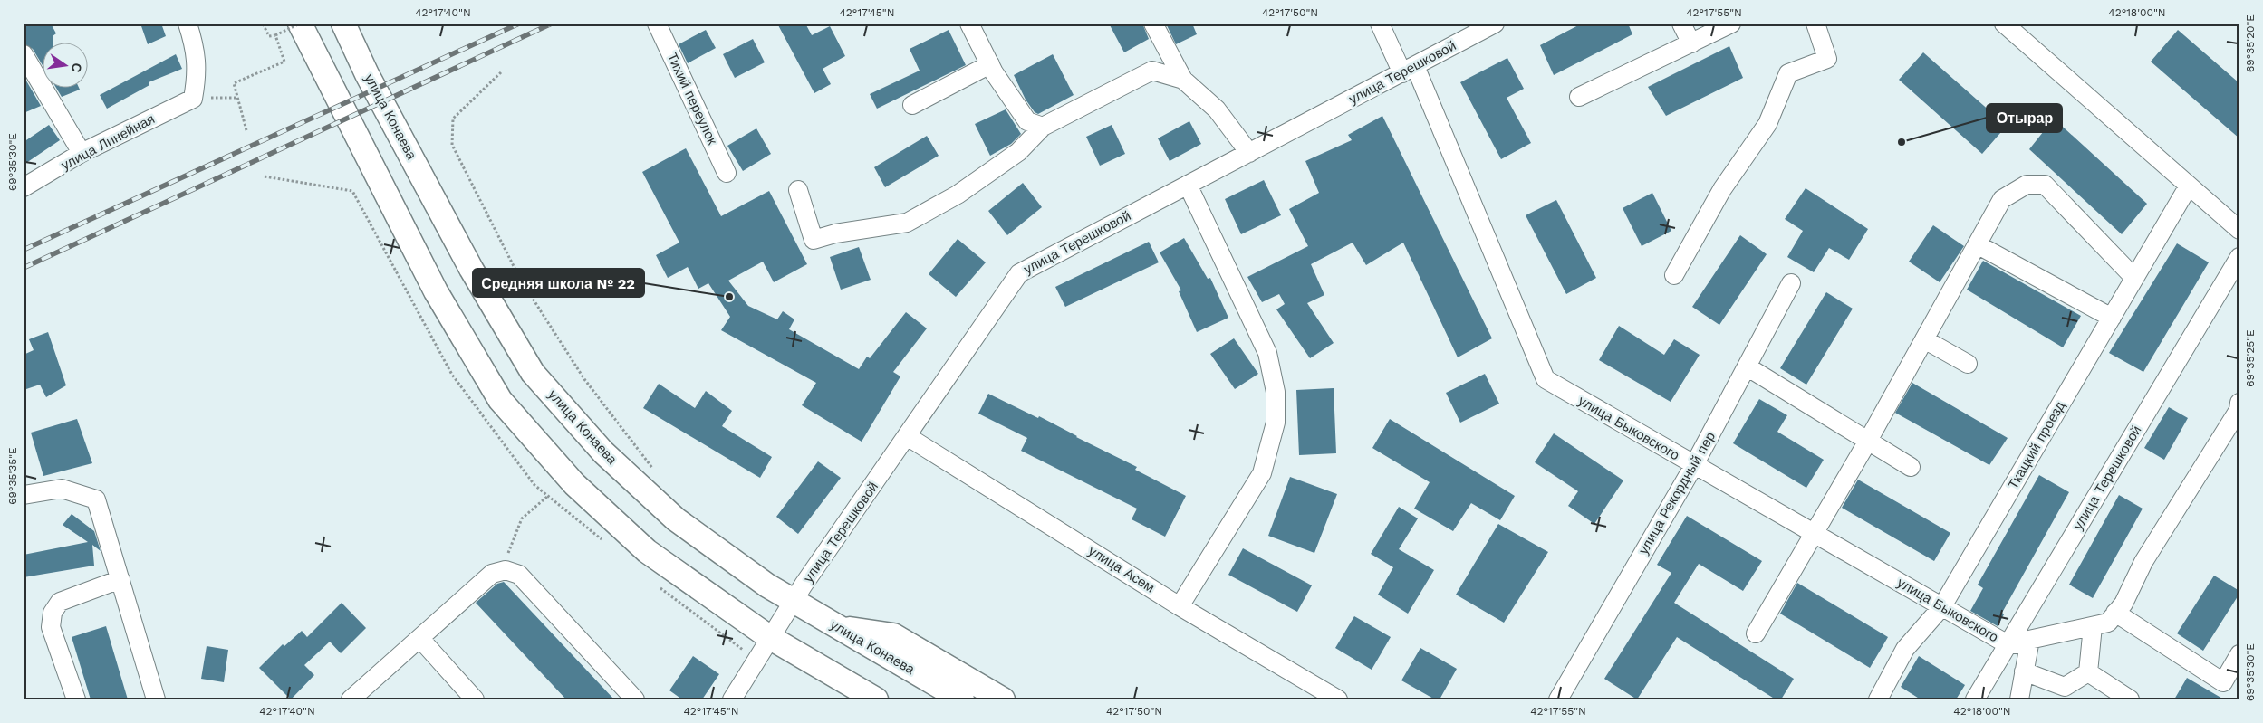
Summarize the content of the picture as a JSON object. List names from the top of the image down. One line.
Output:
{"streets":{"main road":["улица Конаева"],"street":["улица Терешковой","Тихий переулок","улица Линейная","улица Быковского","Ткацкий проезд","улица Рекордный пер","улица Асем"]},"crossings":[["улица Терешковой","улица Конаева"],["улица Терешковой","улица Быковского"],["улица Терешковой","улица Асем"],["улица Быковского","Ткацкий проезд"],["улица Быковского","улица Рекордный пер"]],"places":["Отырар","Средняя школа № 22"],"north":"right","coordinates":["42°17'40\"N","42°17'45\"N","42°17'50\"N","42°17'55\"N","42°18'00\"N","69°35'20\"E","69°35'30\"E","69°35'25\"E","69°35'35\"E"]}
